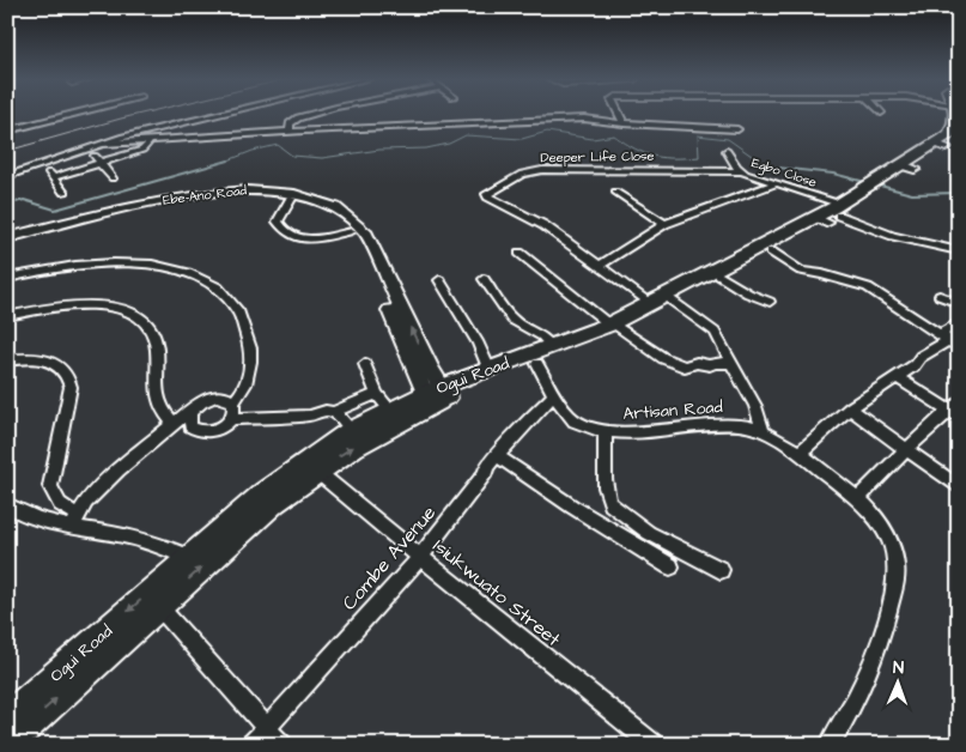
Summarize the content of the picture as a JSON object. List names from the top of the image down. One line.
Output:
{"streets":{"main road":["Ebe-Ano Road","Ogui Road"],"street":["Deeper Life Close","Egbo Close","Artisan Road","Combe Avenue","Isiukwuato Street"]},"crossings":[["Deeper Life Close","Egbo Close"],["Deeper Life Close","Ogui Road"],["Egbo Close","Ogui Road"],["Ebe-Ano Road","Ogui Road"],["Ogui Road","Isiukwuato Street"],["Combe Avenue","Isiukwuato Street"]],"one_way":["Ebe-Ano Road"],"north":"top"}
